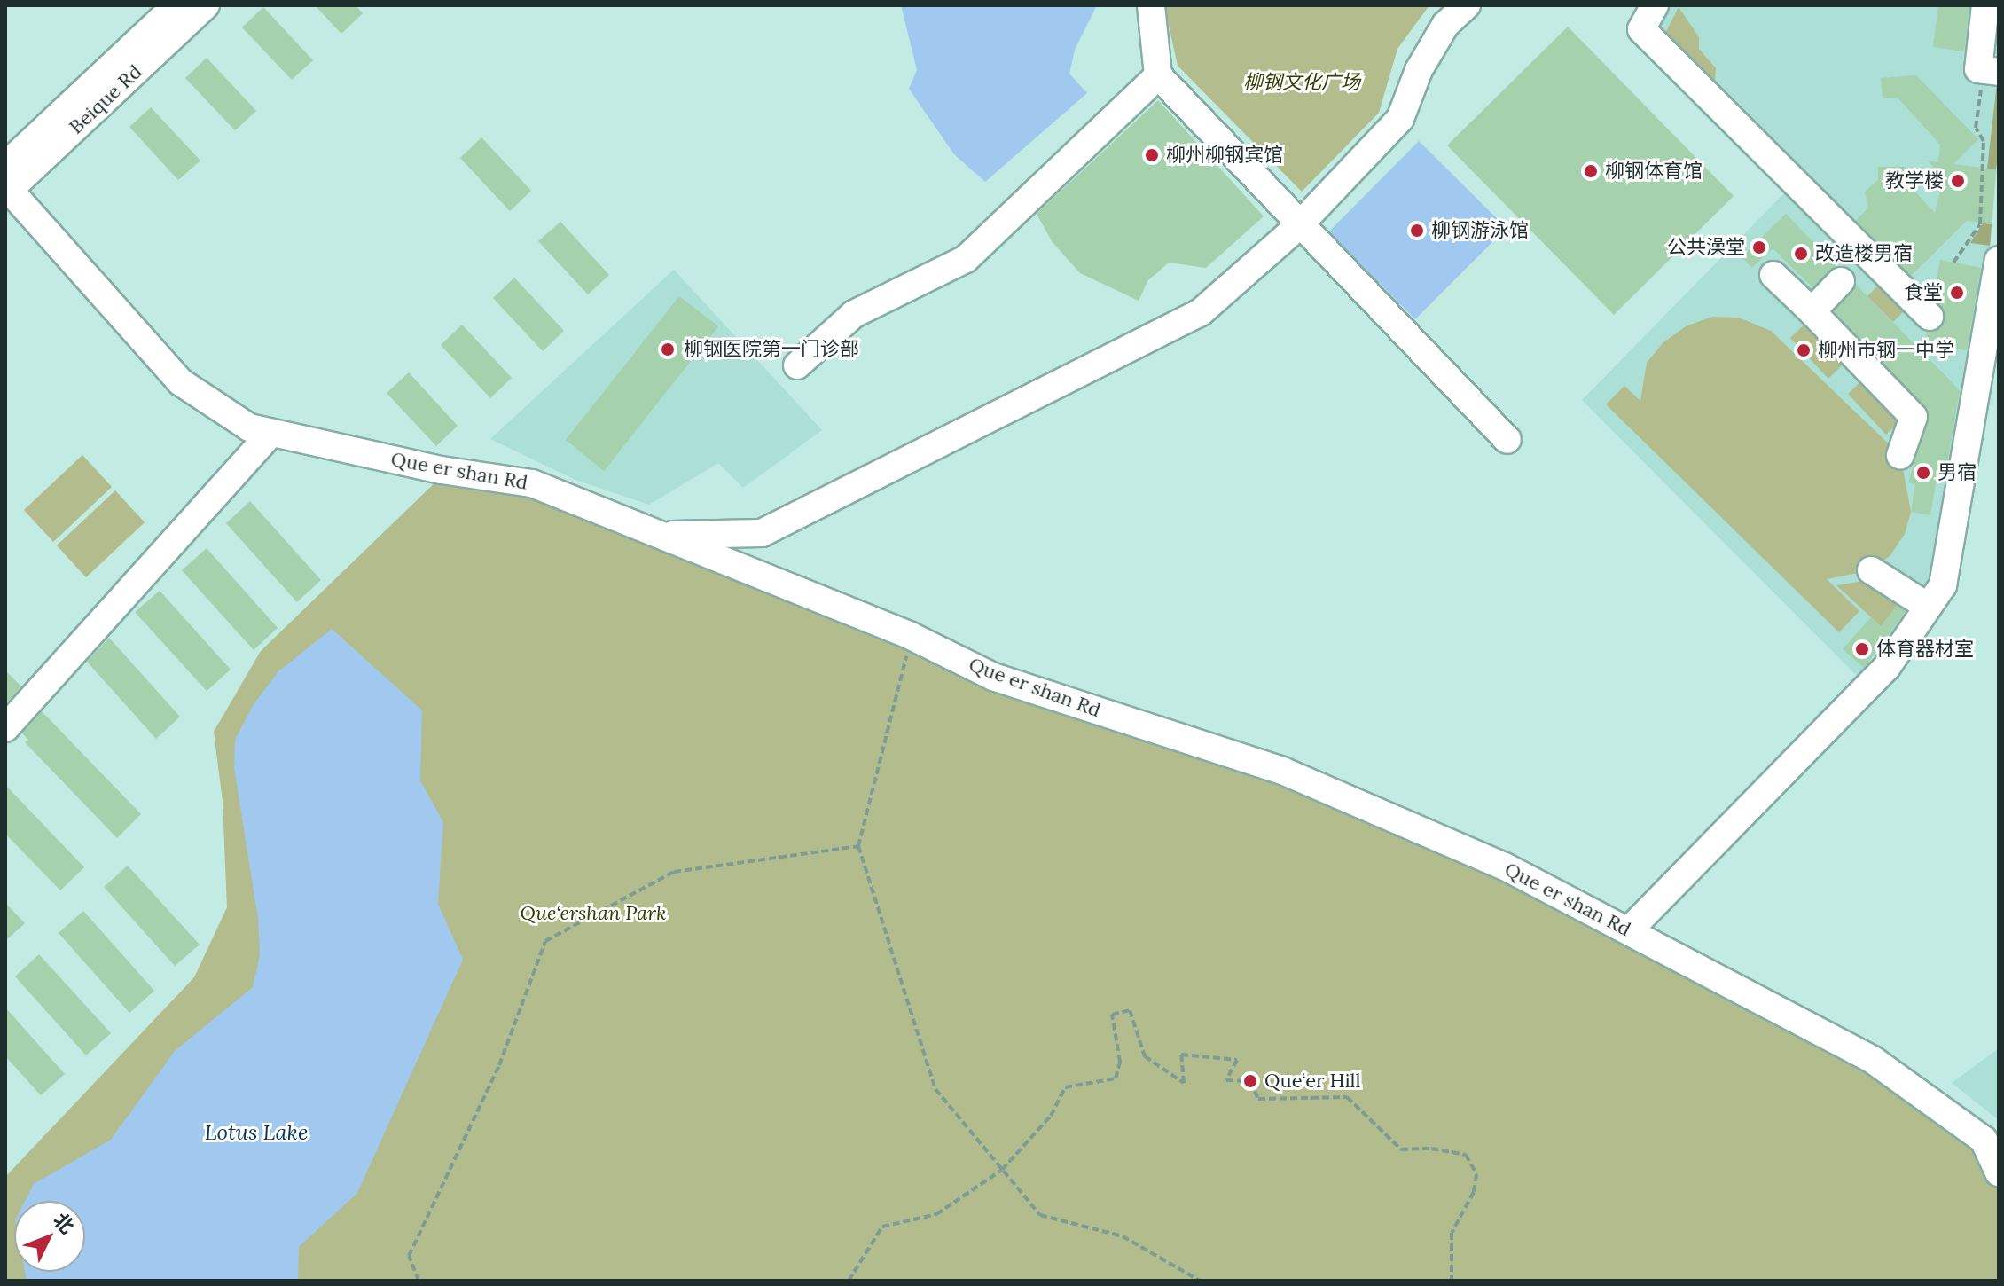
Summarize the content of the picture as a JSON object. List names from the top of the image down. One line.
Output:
{"streets":{"street":["Beique Rd","Que er shan Rd"]},"crossings":[["Beique Rd","Que er shan Rd"]],"water":["Lotus Lake"],"parks":["柳钢文化广场","Que‘ershan Park"],"places":["柳州柳钢宾馆","柳钢体育馆","教学楼","柳钢游泳馆","公共澡堂","改造楼男宿","食堂","柳钢医院第一门诊部","柳州市钢一中学","男宿","体育器材室","Que‘er Hill"],"north":"top right"}
